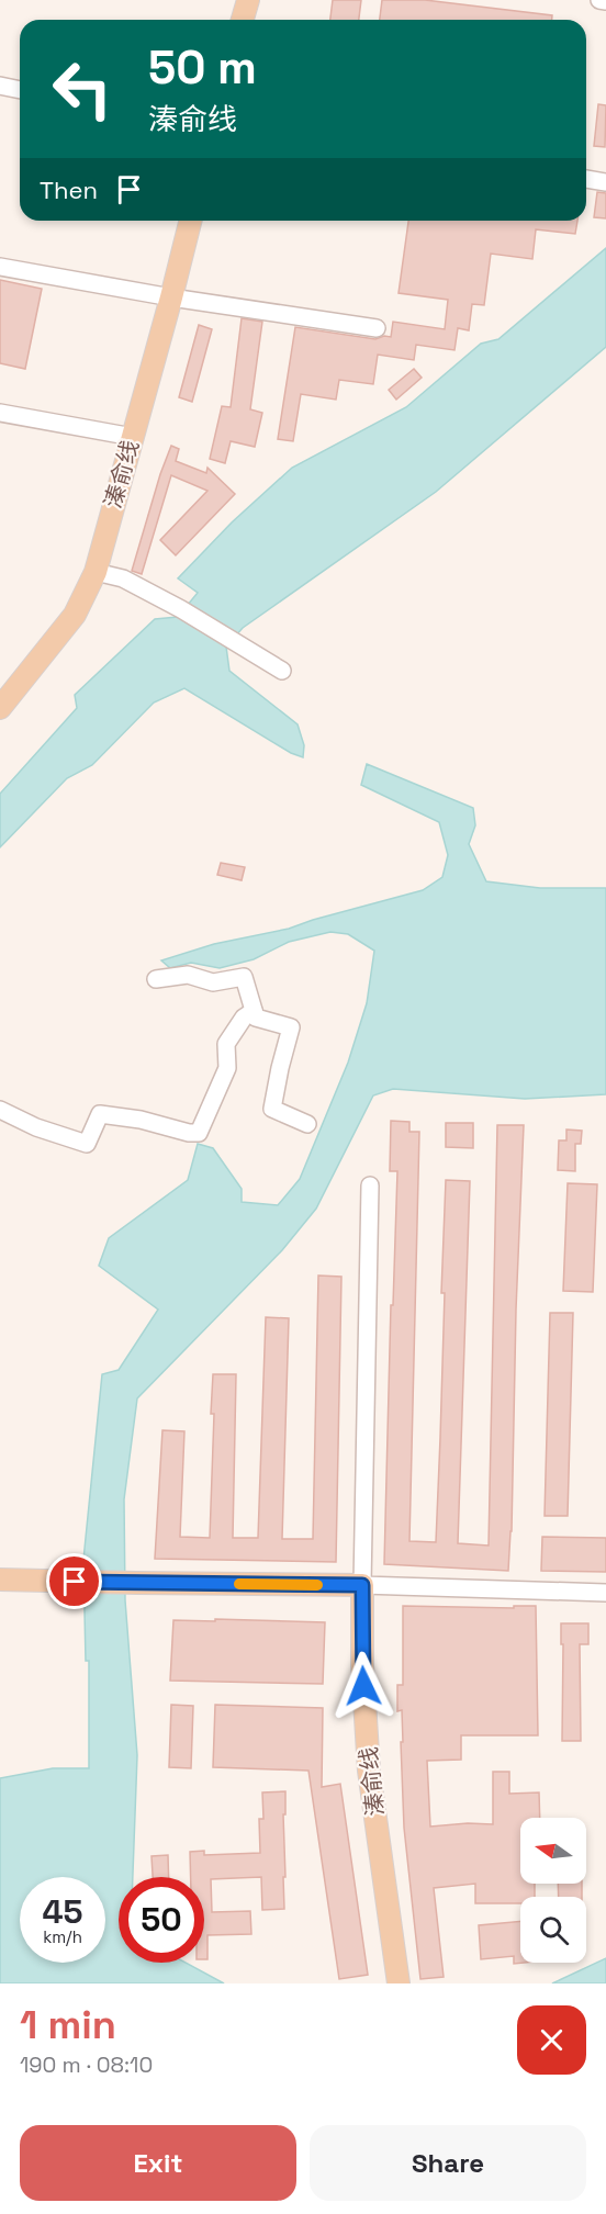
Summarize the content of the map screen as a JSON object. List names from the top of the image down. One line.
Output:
{"streets":{"main road":["溱俞线"]},"north":"left","page":{"turn":["50 m","溱俞线"],"then":"Then","speed":"45 km/h","limit":"50","heading":["1 min","190 m · 08:10"],"buttons":["Exit","Share"]}}
